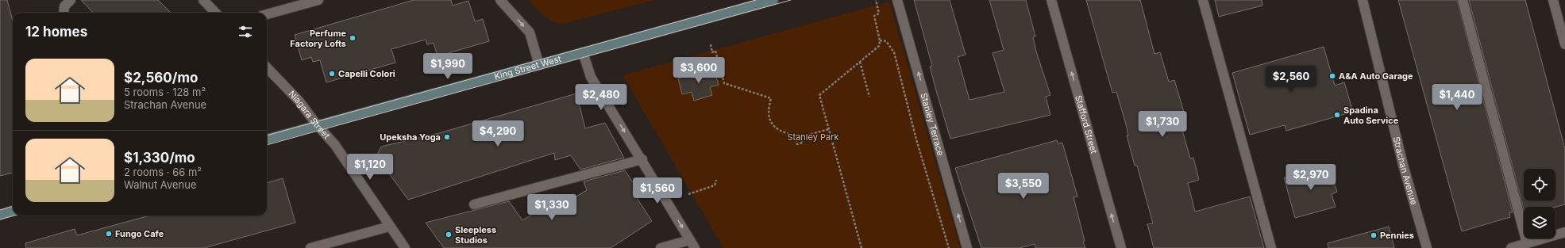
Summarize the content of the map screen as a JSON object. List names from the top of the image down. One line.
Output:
{"streets":{"main road":["King Street West"],"street":["Niagara Street","Stanley Terrace","Stafford Street","Strachan Avenue"]},"crossings":[["King Street West","Niagara Street"]],"one_way":["Stanley Terrace","Stafford Street"],"parks":["Stanley Park"],"places":["Perfume Factory Lofts","Capelli Colori","A&A Auto Garage","Spadina Auto Service","Upeksha Yoga","Fungo Cafe","Sleepless Studios","Pennies"],"page":{"heading":"12 homes","list":[{"name":"$2,560/mo","note":"5 rooms · 128 m² · Strachan Avenue"},{"name":"$1,330/mo","note":"2 rooms · 66 m² · Walnut Avenue"}],"price":["$1,990","$3,600","$2,560","$2,480","$1,440","$1,730","$4,290","$1,120","$2,970","$3,550","$1,560","$1,330"]}}
